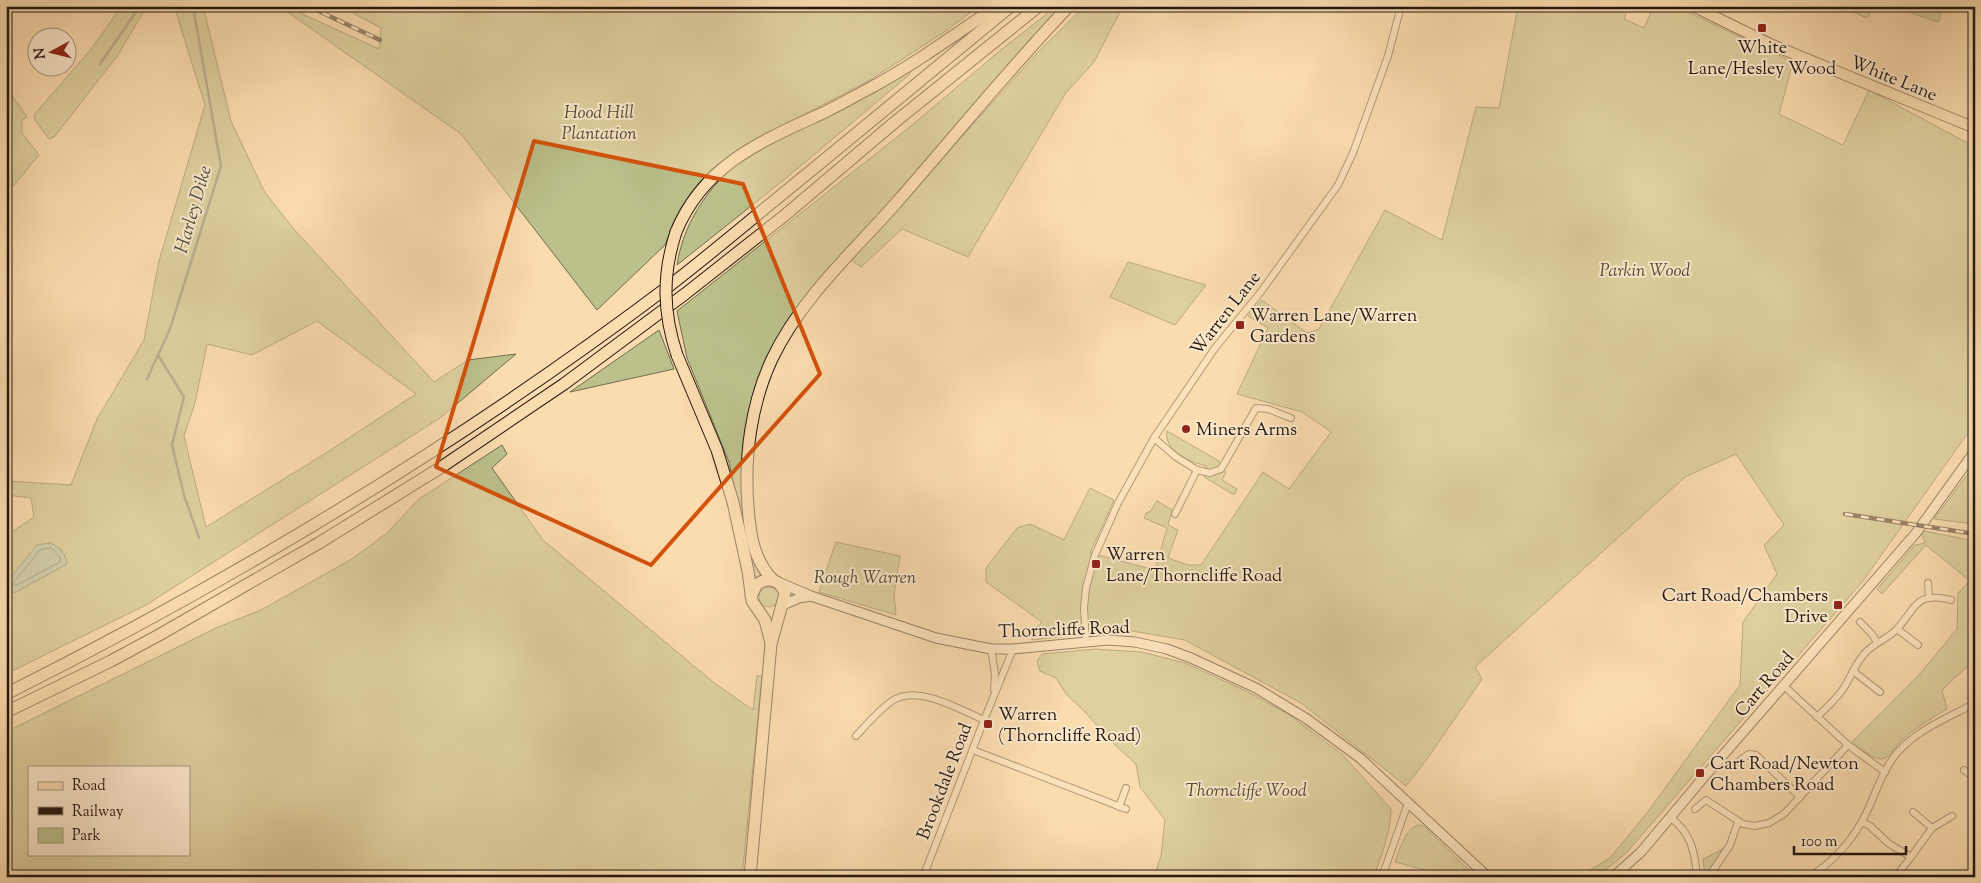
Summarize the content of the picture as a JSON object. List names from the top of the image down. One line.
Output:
{"streets":{"main road":["White Lane"],"street":["Warren Lane","Thorncliffe Road","Cart Road","Brookdale Road"]},"crossings":[["Warren Lane","Thorncliffe Road"],["Thorncliffe Road","Brookdale Road"]],"water":["Harley Dike"],"parks":["Hood Hill Plantation","Parkin Wood","Rough Warren","Thorncliffe Wood"],"places":{"transit":["White Lane/Hesley Wood","Warren Lane/Warren Gardens","Warren Lane/Thorncliffe Road","Cart Road/Chambers Drive","Warren (Thorncliffe Road)","Cart Road/Newton Chambers Road"],"other":["Miners Arms"]},"legend":["Road","Railway","Park"],"scale_bar":"100 m","north":"left"}
